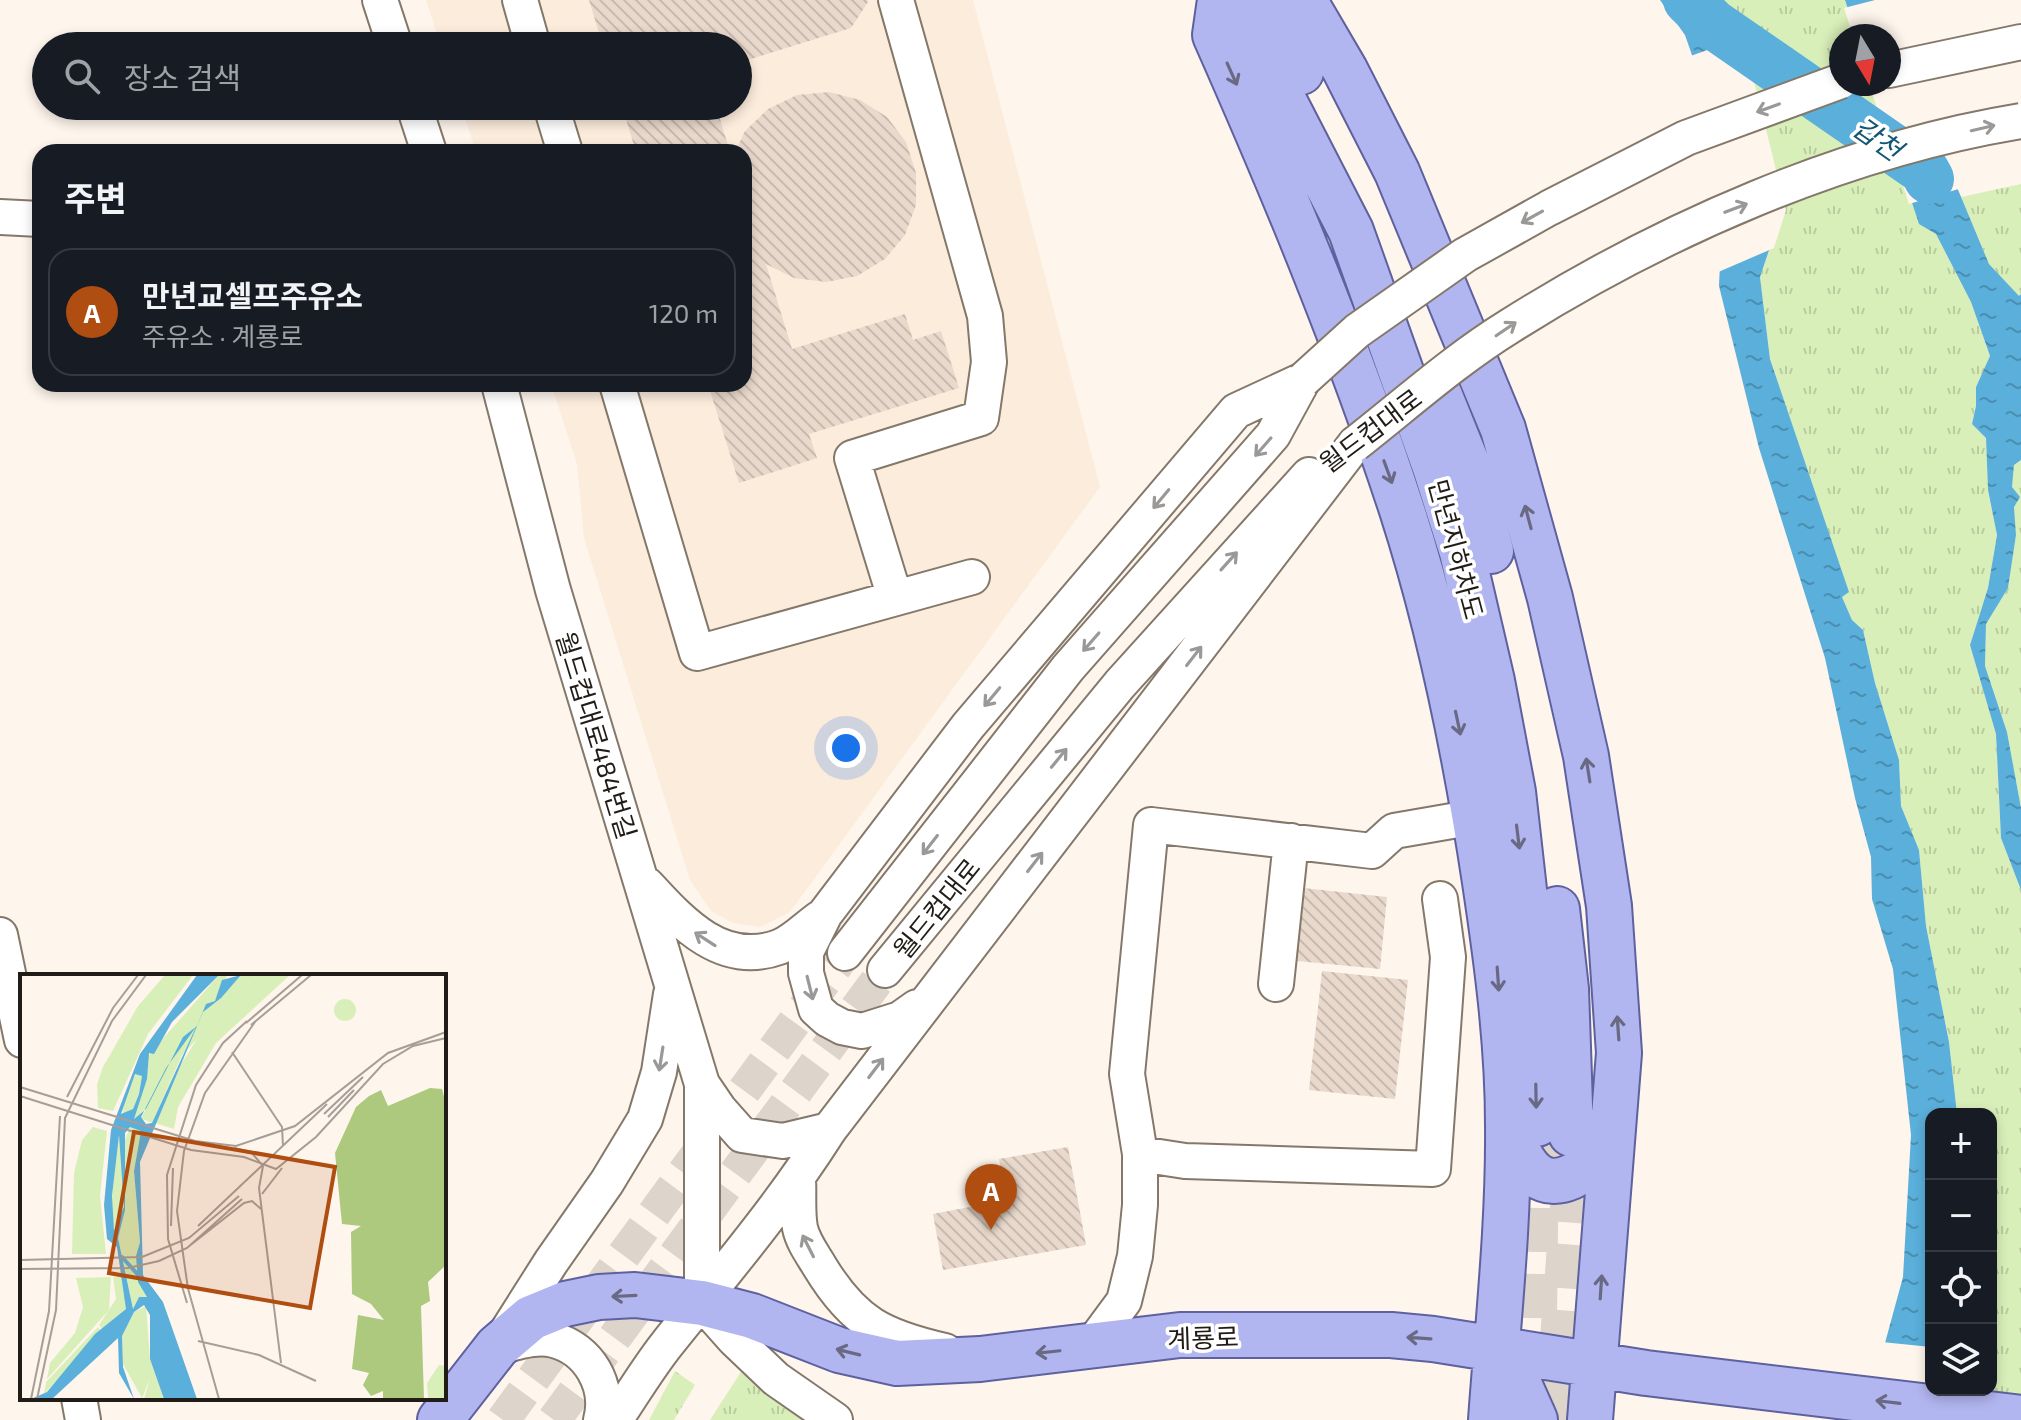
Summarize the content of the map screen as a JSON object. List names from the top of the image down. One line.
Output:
{"streets":{"main road":["만년지하차도","계룡로"],"street":["월드컵대로","월드컵대로484번길"]},"one_way":["계룡로"],"water":["갑천"],"north":"bottom","page":{"search":"장소 검색","heading":"주변","list":[{"mark":"A","name":"만년교셀프주유소","note":"주유소 · 계룡로","value":"120 m"}],"map_buttons":["+","−"],"pins":"A"}}
